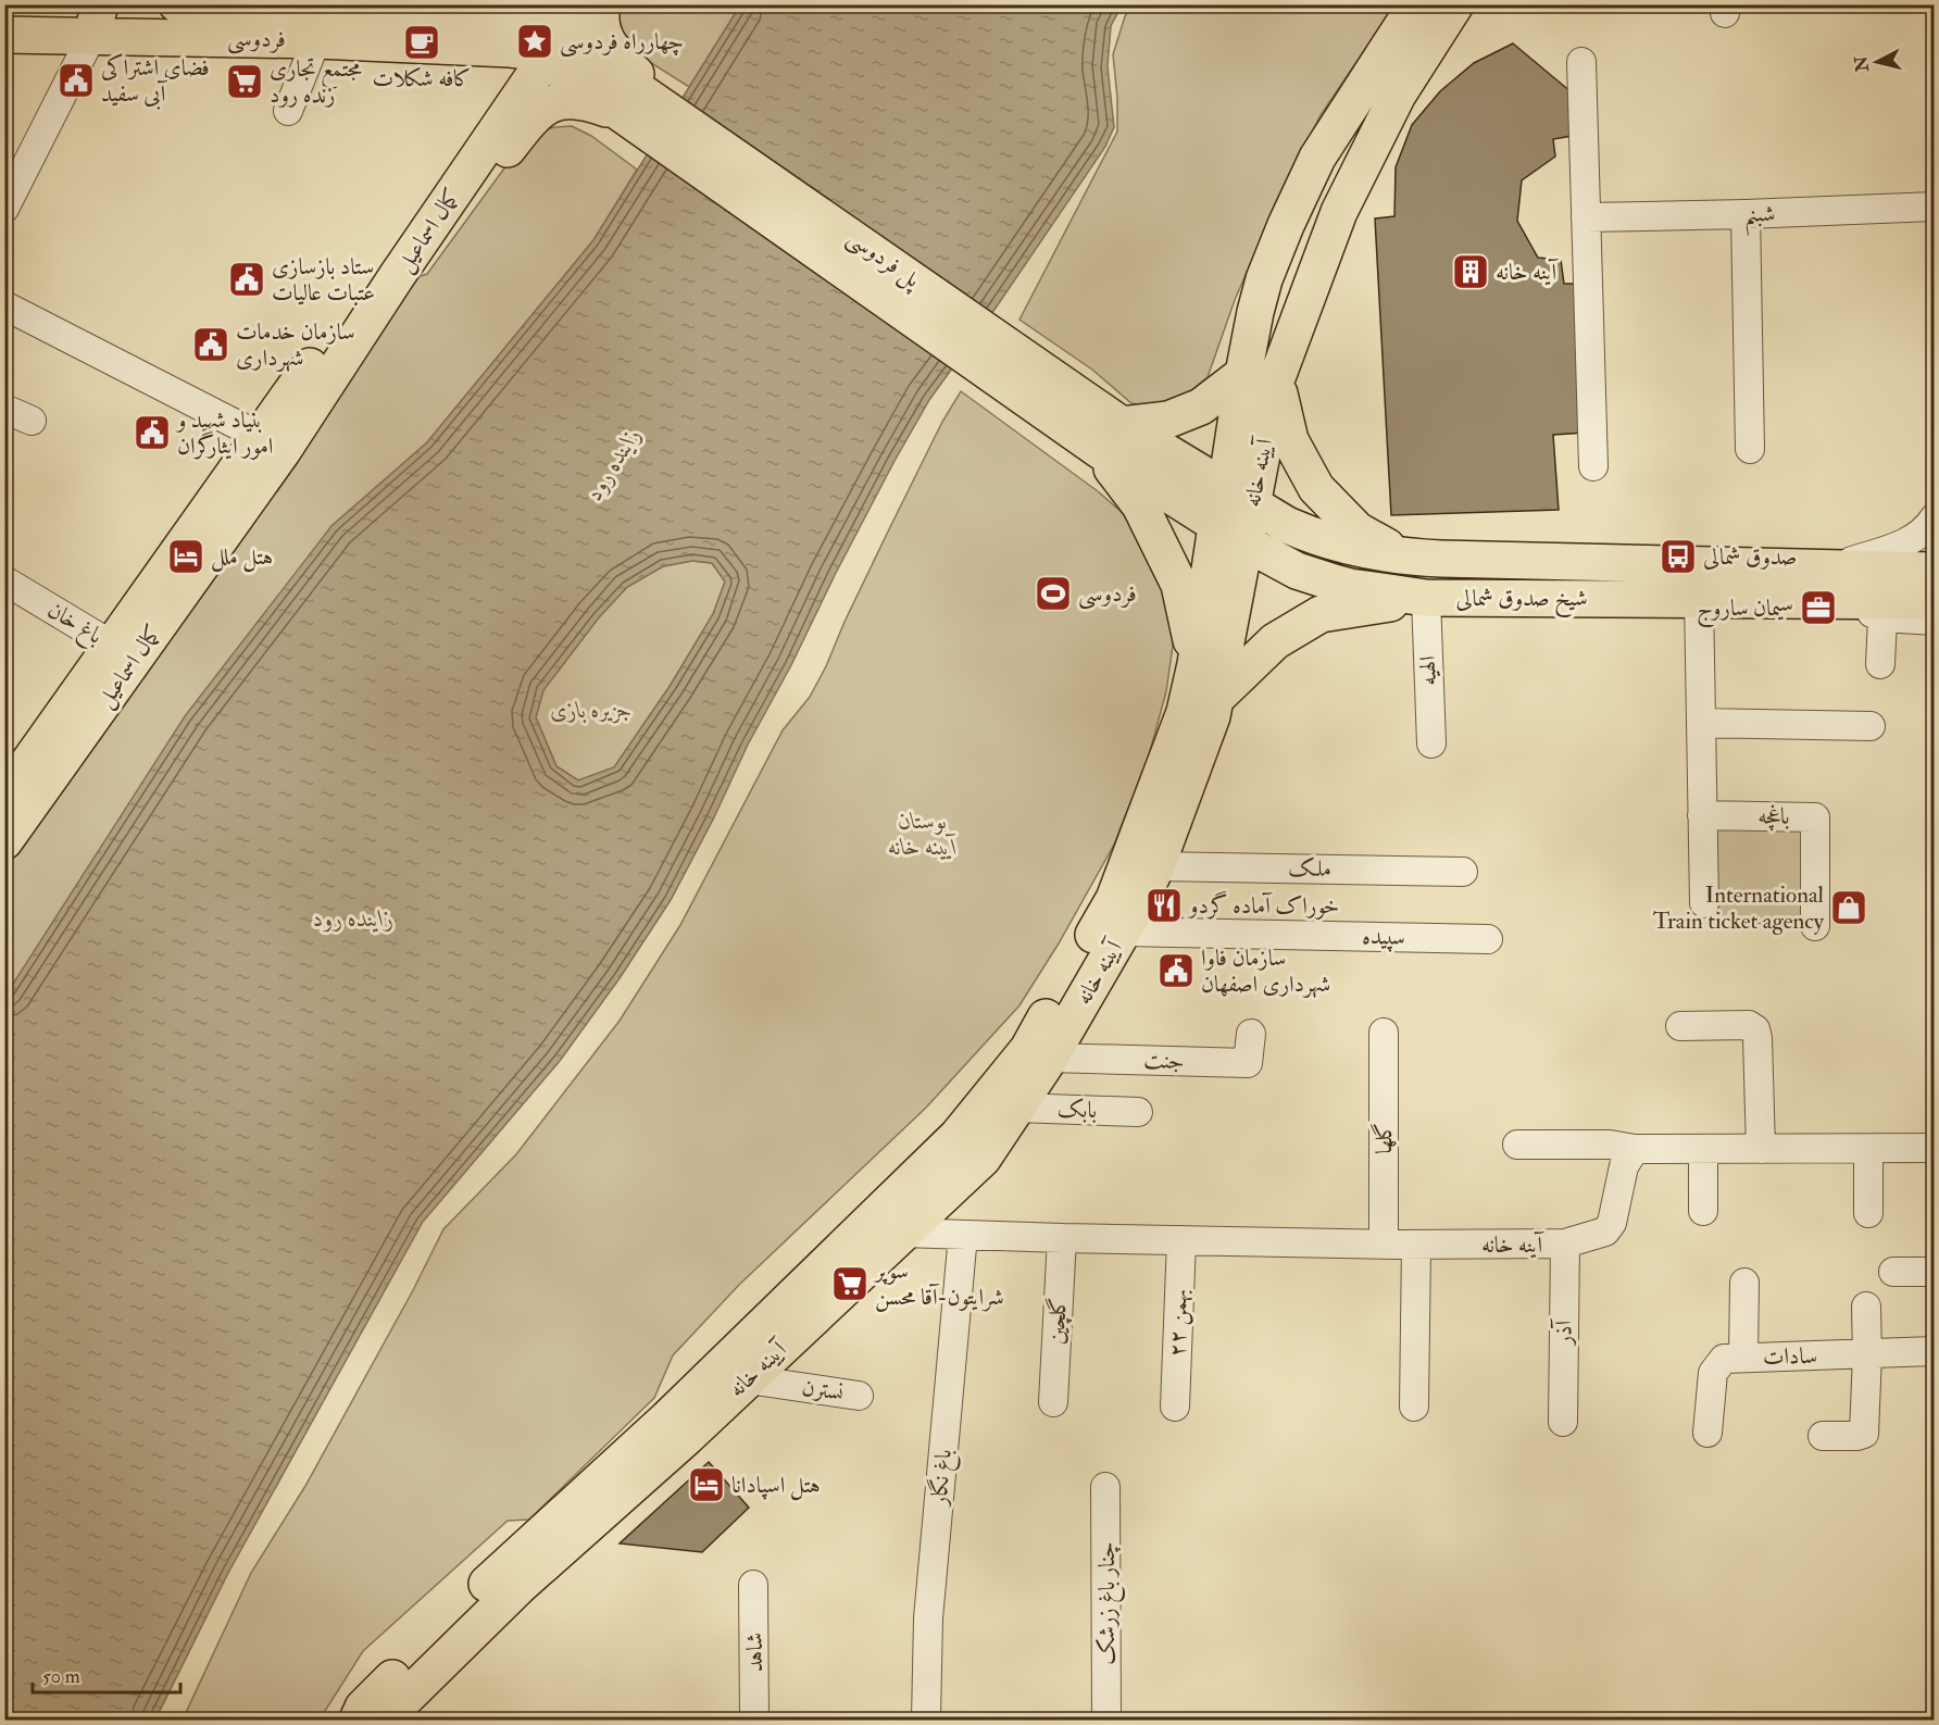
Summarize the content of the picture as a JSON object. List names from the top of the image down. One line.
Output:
{"streets":{"main road":["فردوسی","کمال اسماعیل","پل فردوسی","آیینه خانه","شیخ صدوق شمالی"],"street":["شبنم","باغ خان","الهیه","باغچه","ملک","سپیده","جنت","بابک","گلها","آینه خانه","گلچین","۲۲ بهمن","آذر","سادات","نسترن","باغ نگار","چنار باغ زرشک","شاهد"]},"crossings":[["فردوسی","کمال اسماعیل"],["فردوسی","پل فردوسی"],["کمال اسماعیل","پل فردوسی"],["کمال اسماعیل","باغ خان"],["پل فردوسی","آیینه خانه"],["پل فردوسی","شیخ صدوق شمالی"],["آیینه خانه","شیخ صدوق شمالی"],["آیینه خانه","ملک"],["آیینه خانه","سپیده"],["آیینه خانه","جنت"],["آیینه خانه","بابک"],["آیینه خانه","آینه خانه"],["آیینه خانه","نسترن"],["شیخ صدوق شمالی","الهیه"],["گلها","آینه خانه"],["آینه خانه","گلچین"],["آینه خانه","۲۲ بهمن"],["آینه خانه","آذر"],["آینه خانه","باغ نگار"]],"water":["زاینده رود"],"parks":["جزیره بازی","بوستان آیینه خانه"],"places":{"place":["چهارراه فردوسی"],"cafe":["کافه شکلات"],"public building":["فضای اشتراکی آبی سفید","ستاد بازسازی عتبات عالیات","سازمان خدمات شهرداری","بنیاد شهید و امور ایثارگران","سازمان فاوا شهرداری اصفهان"],"supermarket":["مجتمع تجاری زنده رود","سوپر شرایتون-آقا محسن"],"building":["آینه خانه"],"hotel":["هتل ملل","هتل اسپادانا"],"bus stop":["صدوق شمالی"],"sports":["فردوسی"],"office":["سیمان ساروج"],"restaurant":["خوراک آماده گردو"],"shop":["International Train ticket agency"]},"scale_bar":"50 m","north":"left"}
